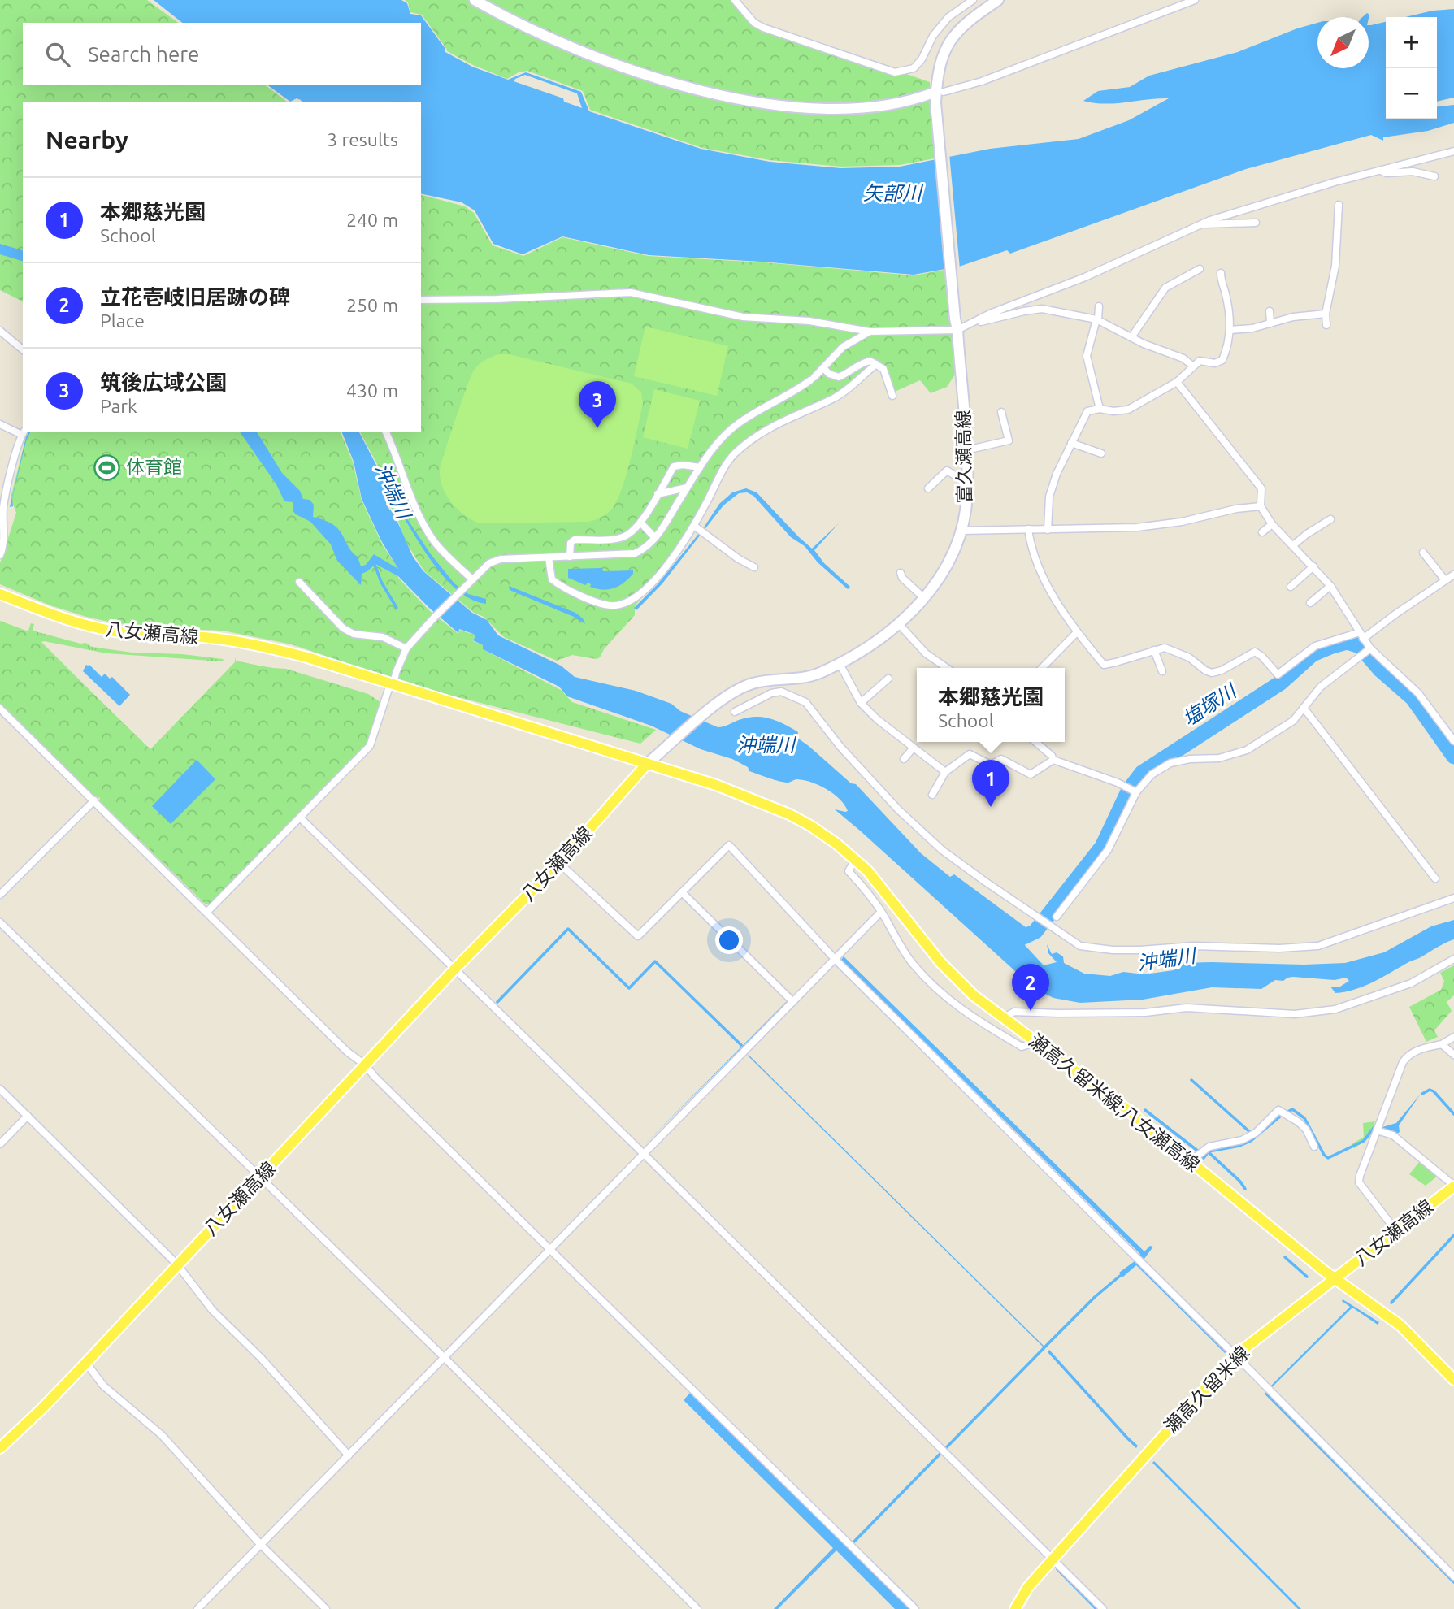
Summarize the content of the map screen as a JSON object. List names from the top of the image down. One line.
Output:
{"streets":{"main road":["富久瀬高線","八女瀬高線","瀬高久留米線;八女瀬高線","瀬高久留米線"]},"crossings":[["富久瀬高線","八女瀬高線"],["富久瀬高線","瀬高久留米線;八女瀬高線"],["八女瀬高線","瀬高久留米線;八女瀬高線"],["八女瀬高線","瀬高久留米線"],["瀬高久留米線;八女瀬高線","瀬高久留米線"]],"water":["矢部川","沖端川","塩塚川"],"places":{"sports":["体育館"]},"north":"bottom left","page":{"map_buttons":["+","−"],"search":"Search here","heading":["Nearby","3 results"],"list":[{"mark":"1","name":"本郷慈光園","note":"School","value":"240 m"},{"mark":"2","name":"立花壱岐旧居跡の碑","note":"Place","value":"250 m"},{"mark":"3","name":"筑後広域公園","note":"Park","value":"430 m"}],"pins":["3","1","2"],"popup":["本郷慈光園","School"]}}
